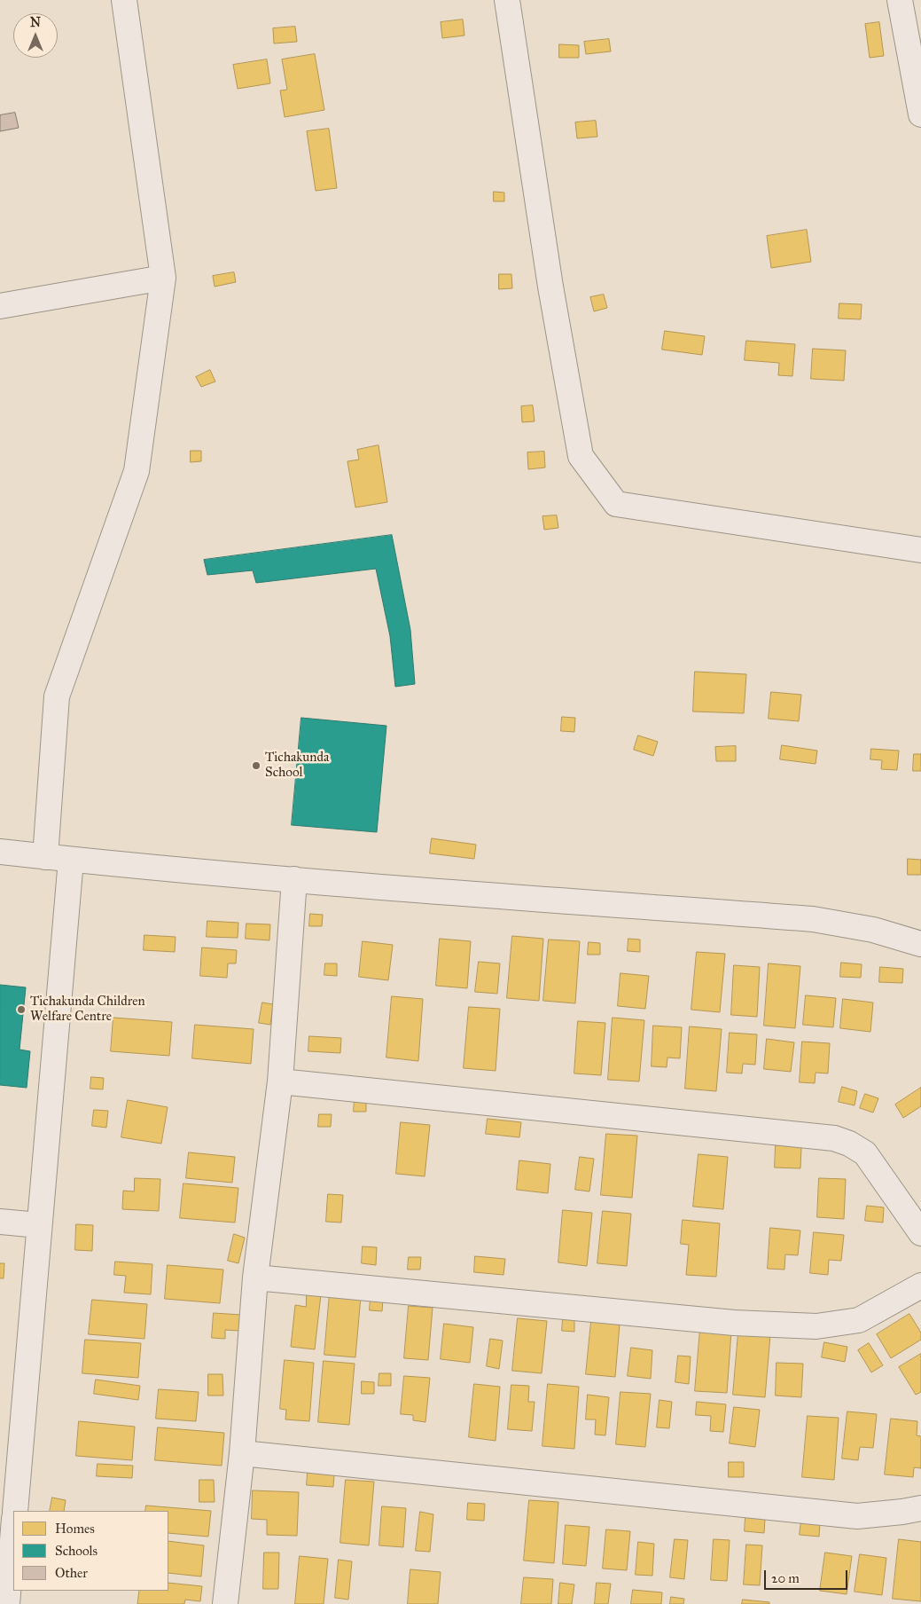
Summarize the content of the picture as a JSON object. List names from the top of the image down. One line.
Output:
{"places":["Tichakunda School","Tichakunda Children Welfare Centre"],"legend":["Homes","Schools","Other"],"scale_bar":"20 m","north":"top"}
